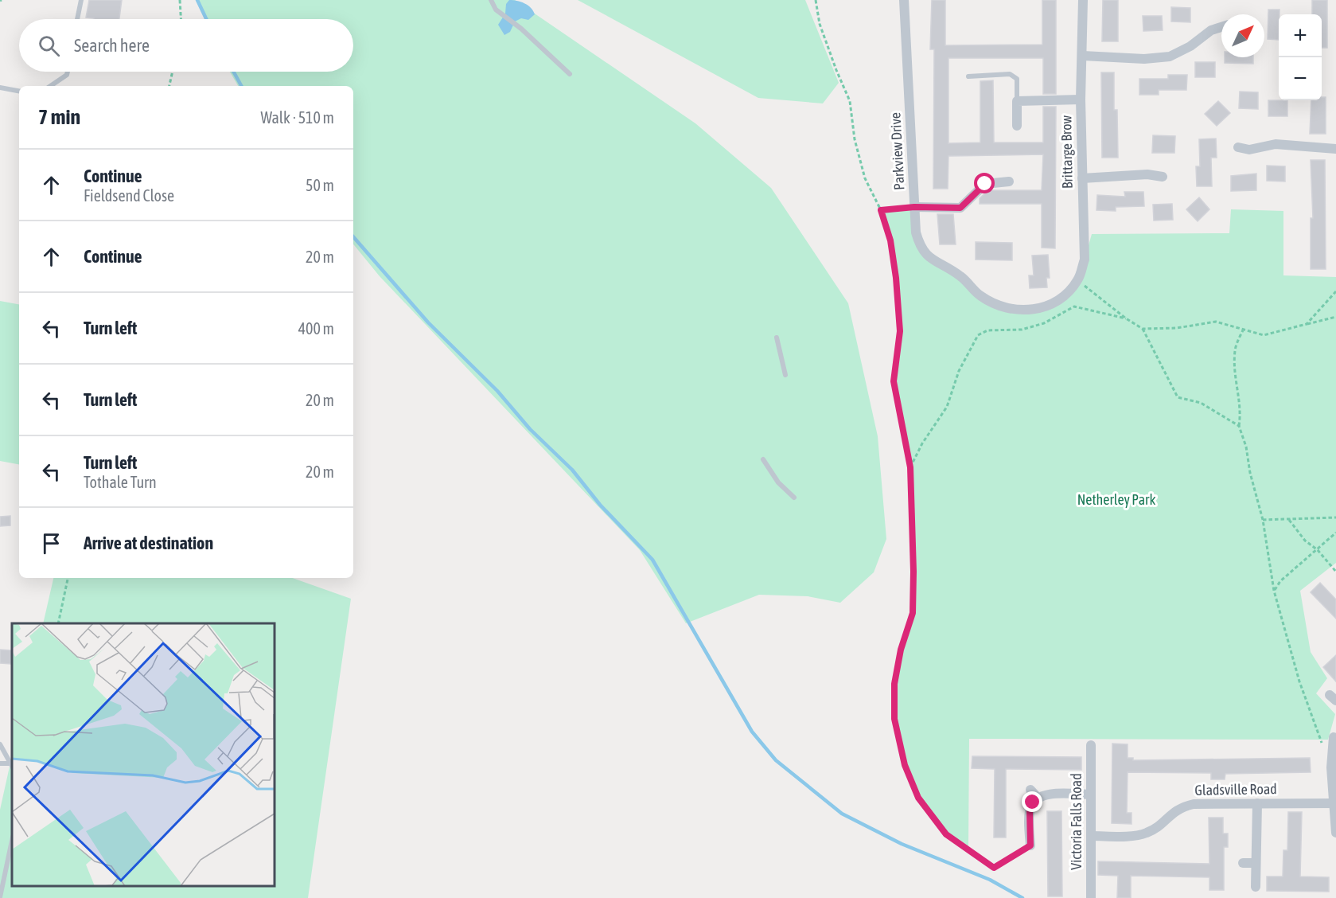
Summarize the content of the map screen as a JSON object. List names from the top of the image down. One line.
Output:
{"streets":{"street":["Parkview Drive","Brittarge Brow","Gladsville Road","Victoria Falls Road"]},"crossings":[["Parkview Drive","Brittarge Brow"],["Gladsville Road","Victoria Falls Road"]],"parks":["Netherley Park"],"north":"top right","page":{"map_buttons":["+","−"],"search":"Search here","heading":["7 min","Walk · 510 m"],"list":[["Continue","Fieldsend Close","50 m"],["Continue","20 m"],["Turn left","400 m"],["Turn left","20 m"],["Turn left","Tothale Turn","20 m"],"Arrive at destination"]}}
